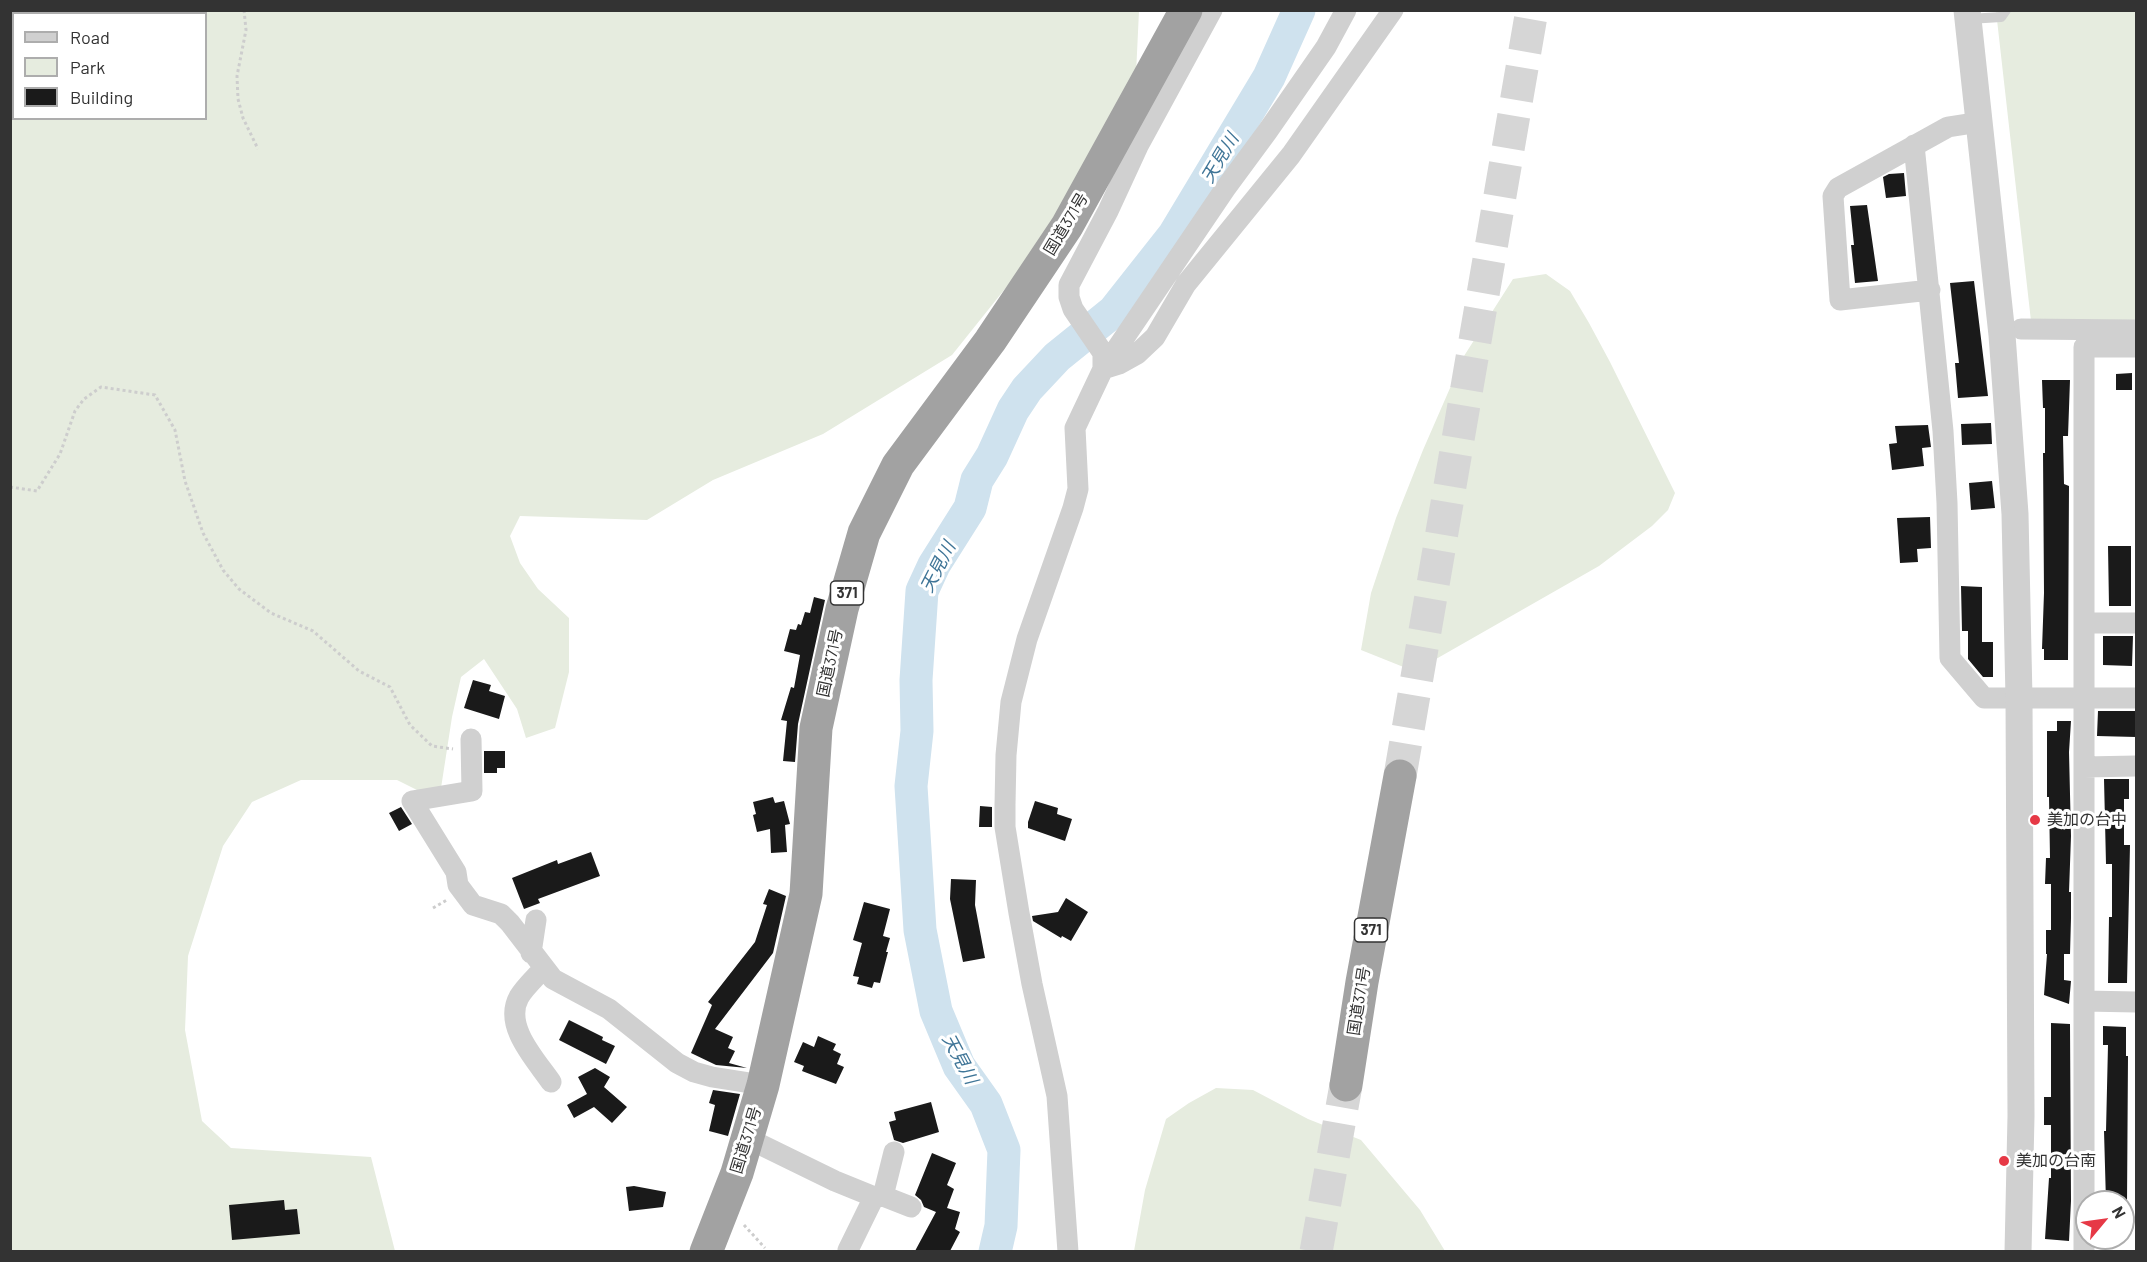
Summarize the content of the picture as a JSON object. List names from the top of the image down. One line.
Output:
{"streets":{"highway":["国道371号","371"]},"water":["天見川"],"places":["美加の台中","美加の台南"],"legend":["Road","Park","Building"],"north":"top right"}
